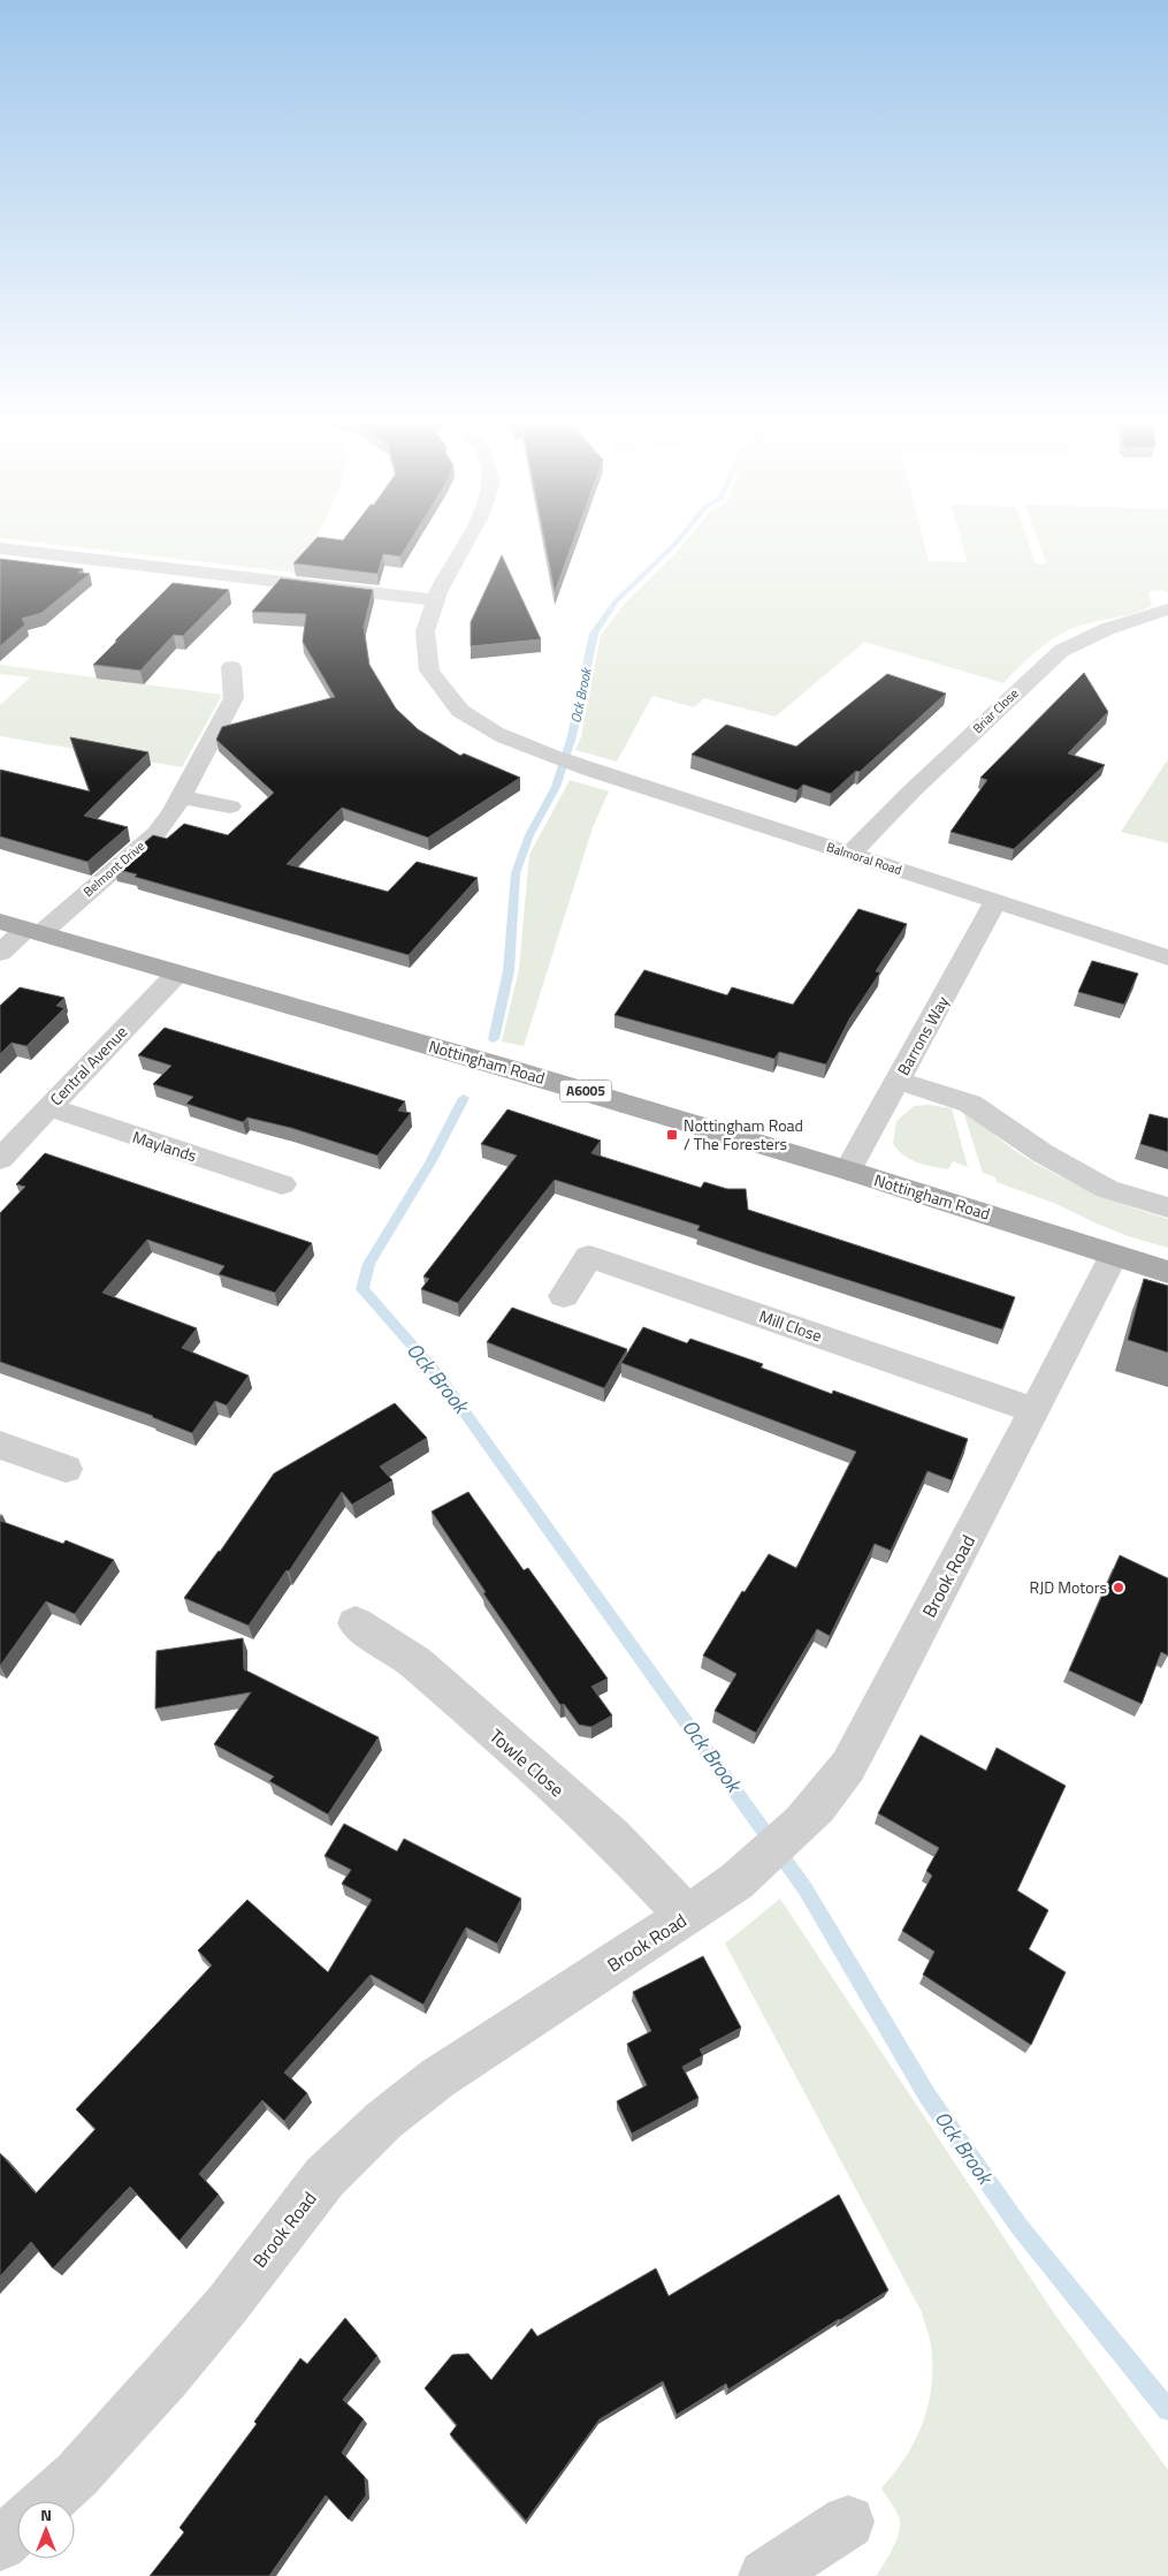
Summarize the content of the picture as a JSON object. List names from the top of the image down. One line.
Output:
{"streets":{"main road":["Nottingham Road","A6005"],"street":["Briar Close","Balmoral Road","Belmont Drive","Barrons Way","Central Avenue","Maylands","Mill Close","Brook Road","Towle Close"]},"crossings":[["Briar Close","Balmoral Road"],["Balmoral Road","Barrons Way"],["Belmont Drive","Nottingham Road"],["Barrons Way","Nottingham Road"],["Nottingham Road","Central Avenue"],["Nottingham Road","Brook Road"],["Central Avenue","Maylands"],["Mill Close","Brook Road"],["Brook Road","Towle Close"]],"water":["Ock Brook"],"places":{"transit":["Nottingham Road / The Foresters"],"other":["RJD Motors"]},"north":"top"}
